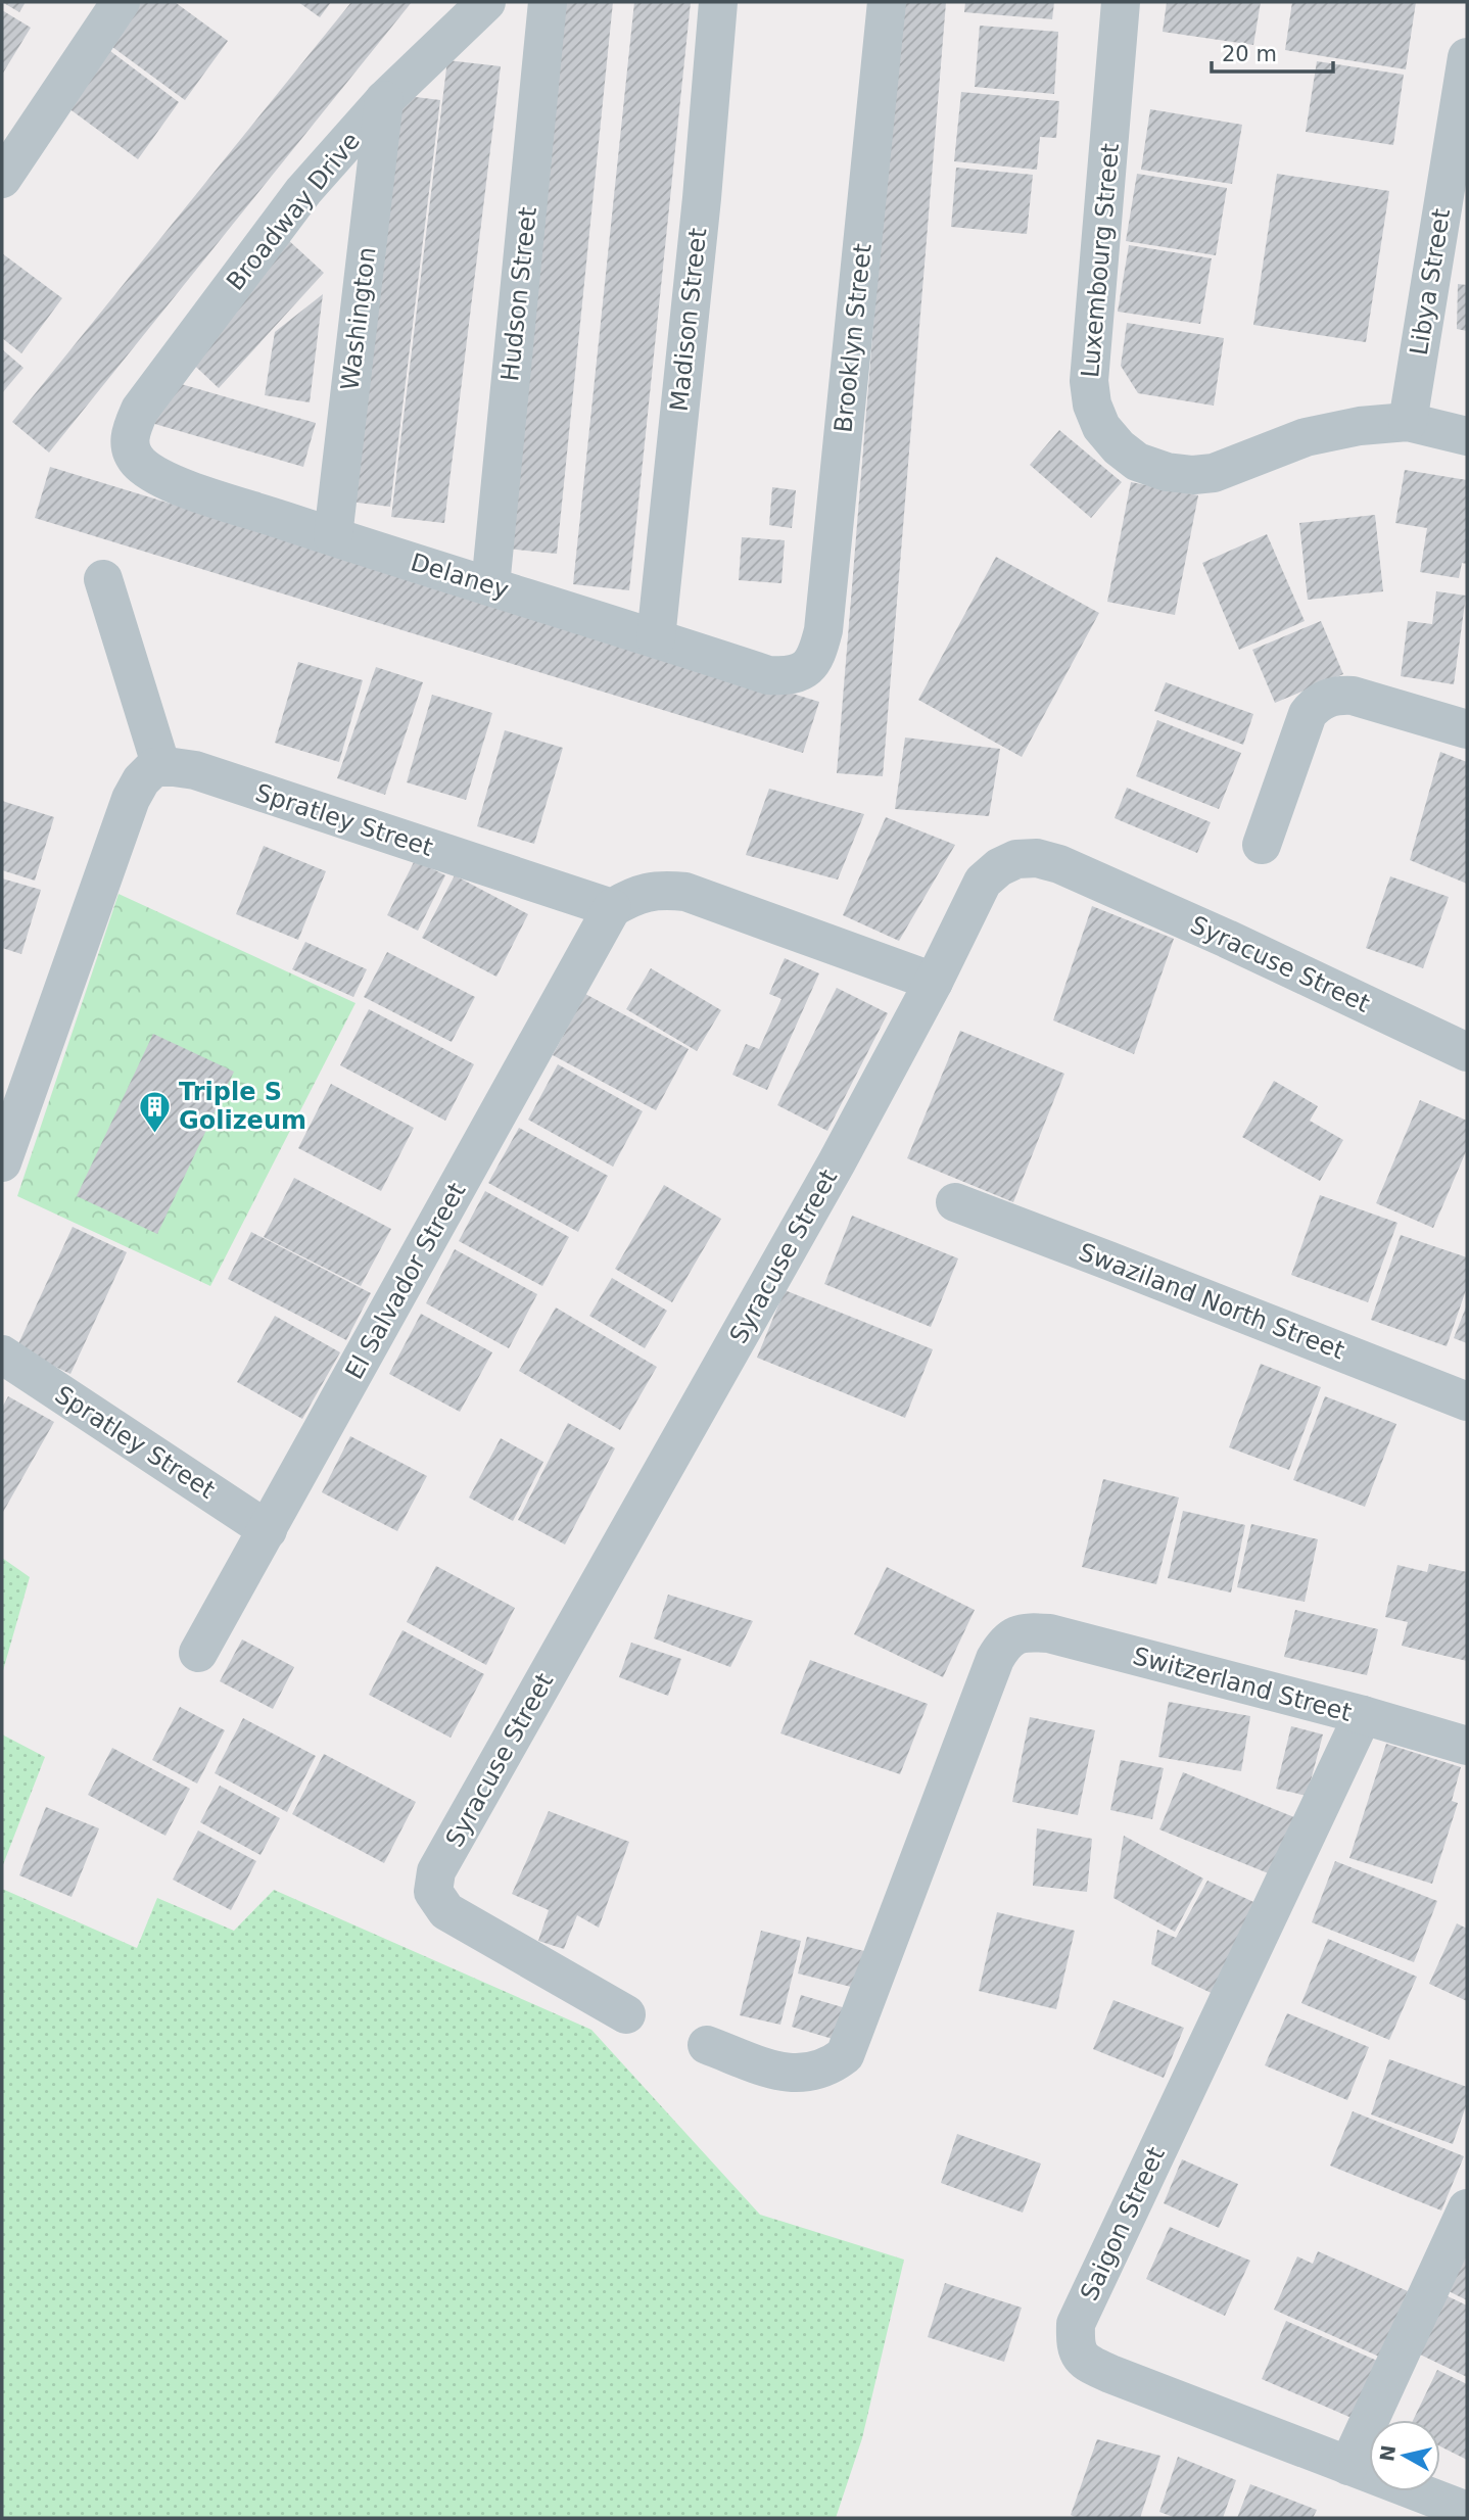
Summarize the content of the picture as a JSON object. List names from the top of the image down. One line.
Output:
{"streets":{"street":["Broadway Drive","Luxembourg Street","Libya Street","Hudson Street","Washington","Madison Street","Brooklyn Street","Delaney","Spratley Street","Syracuse Street","El Salvador Street","Swaziland North Street","Switzerland Street","Saigon Street"]},"crossings":[["Broadway Drive","Washington"],["Broadway Drive","Delaney"],["Luxembourg Street","Libya Street"],["Hudson Street","Delaney"],["Washington","Delaney"],["Madison Street","Delaney"],["Brooklyn Street","Delaney"],["Spratley Street","El Salvador Street"],["Switzerland Street","Saigon Street"]],"places":{"building":["Triple S Golizeum"]},"scale_bar":"20 m","north":"left"}
